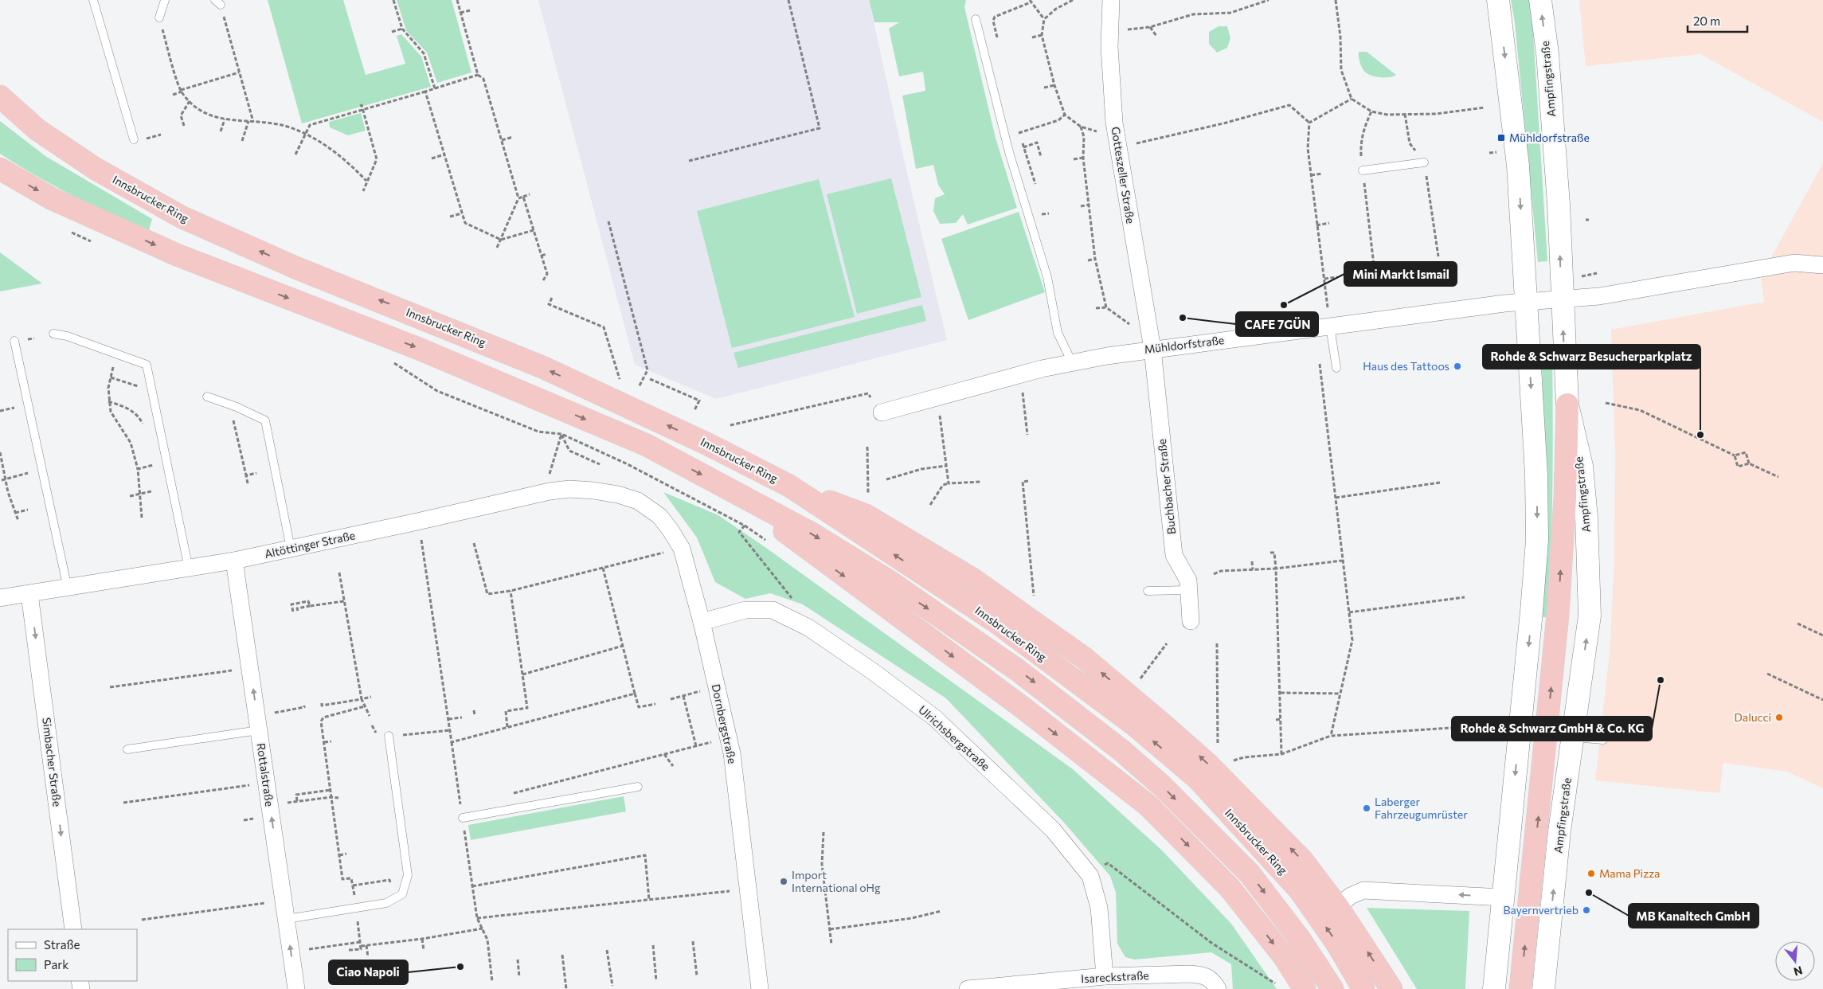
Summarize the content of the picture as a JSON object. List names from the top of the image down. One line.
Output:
{"streets":{"highway":["Innsbrucker Ring"],"main road":["Ampfingstraße"],"street":["Gotteszeller Straße","Mühldorfstraße","Buchbacher Straße","Altöttinger Straße","Dornbergstraße","Ulrichsbergstraße","Simbacher Straße","Rottalstraße","Isareckstraße"]},"crossings":[["Ampfingstraße","Mühldorfstraße"],["Gotteszeller Straße","Mühldorfstraße"],["Gotteszeller Straße","Buchbacher Straße"],["Mühldorfstraße","Buchbacher Straße"],["Altöttinger Straße","Dornbergstraße"],["Altöttinger Straße","Simbacher Straße"],["Altöttinger Straße","Rottalstraße"],["Dornbergstraße","Ulrichsbergstraße"],["Ulrichsbergstraße","Isareckstraße"]],"one_way":["Simbacher Straße","Rottalstraße"],"places":{"transit":["Mühldorfstraße"],"other":["Mini Markt Ismail","CAFE 7GÜN","Haus des Tattoos","Rohde & Schwarz Besucherparkplatz","Rohde & Schwarz GmbH & Co. KG","Dalucci","Laberger Fahrzeugumrüster","Mama Pizza","Import International oHg","MB Kanaltech GmbH","Bayernvertrieb","Ciao Napoli"]},"legend":["Straße","Park"],"scale_bar":"20 m","north":"bottom"}
